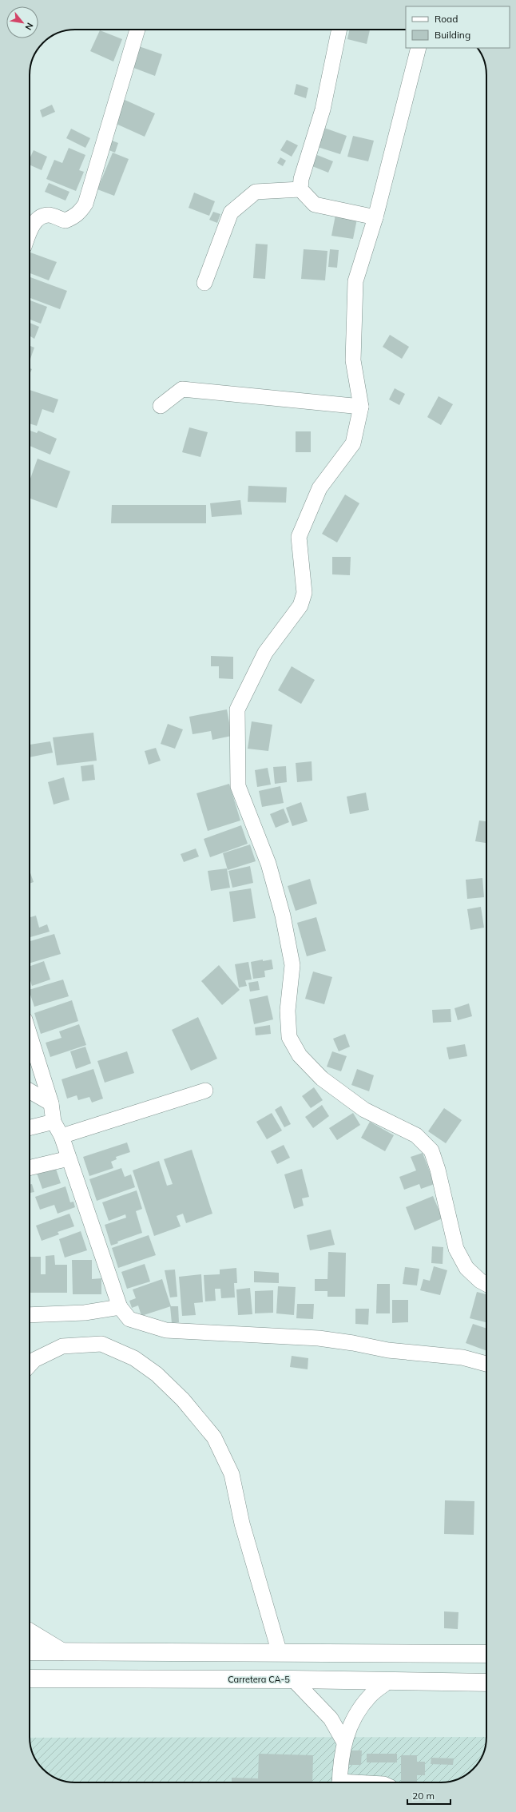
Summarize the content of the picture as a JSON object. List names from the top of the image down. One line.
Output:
{"streets":{"highway":["Carretera CA-5"]},"legend":["Road","Building"],"scale_bar":"20 m","north":"bottom right"}
